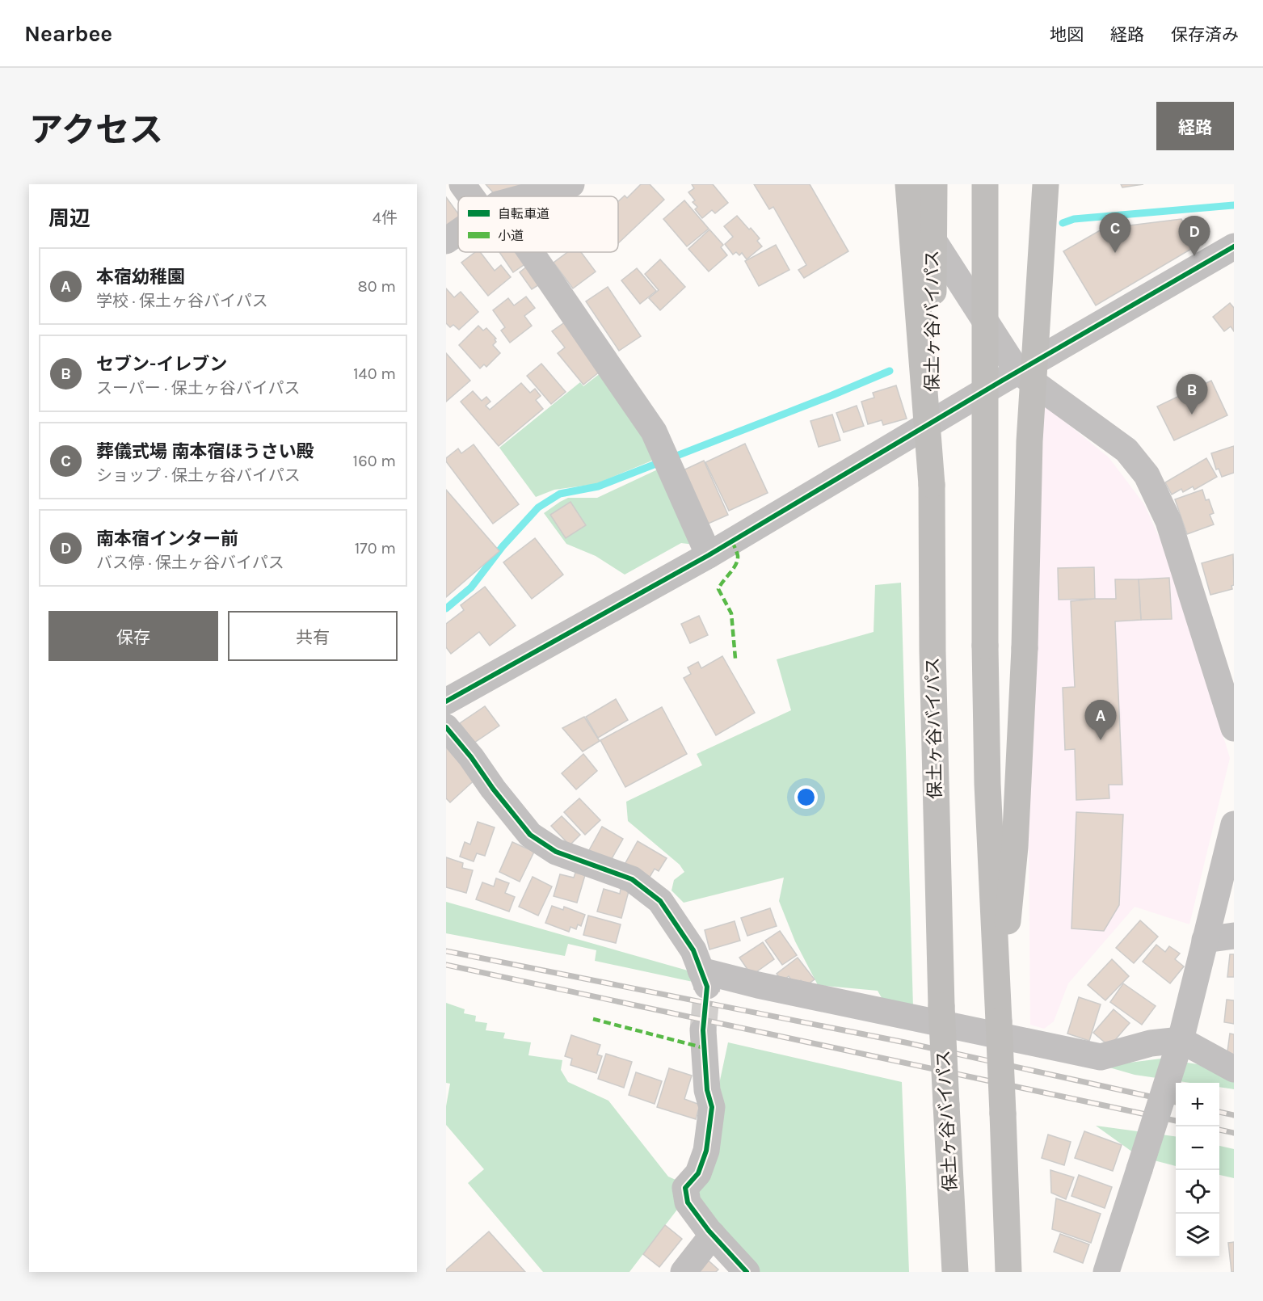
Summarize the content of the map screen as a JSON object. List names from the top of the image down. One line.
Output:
{"streets":{"highway":["保土ヶ谷バイパス"]},"legend":["自転車道","小道"],"page":{"header":"Nearbee","nav":["地図","経路","保存済み"],"title":"アクセス","buttons":["経路",["保存","共有"]],"heading":["周辺","4件"],"pins":["C","D","B","A"],"list":[{"mark":"A","name":"本宿幼稚園","note":"学校 · 保土ヶ谷バイパス","value":"80 m"},{"mark":"B","name":"セブン-イレブン","note":"スーパー · 保土ヶ谷バイパス","value":"140 m"},{"mark":"C","name":"葬儀式場 南本宿ほうさい殿","note":"ショップ · 保土ヶ谷バイパス","value":"160 m"},{"mark":"D","name":"南本宿インター前","note":"バス停 · 保土ヶ谷バイパス","value":"170 m"}],"map_buttons":["+","−"]}}
